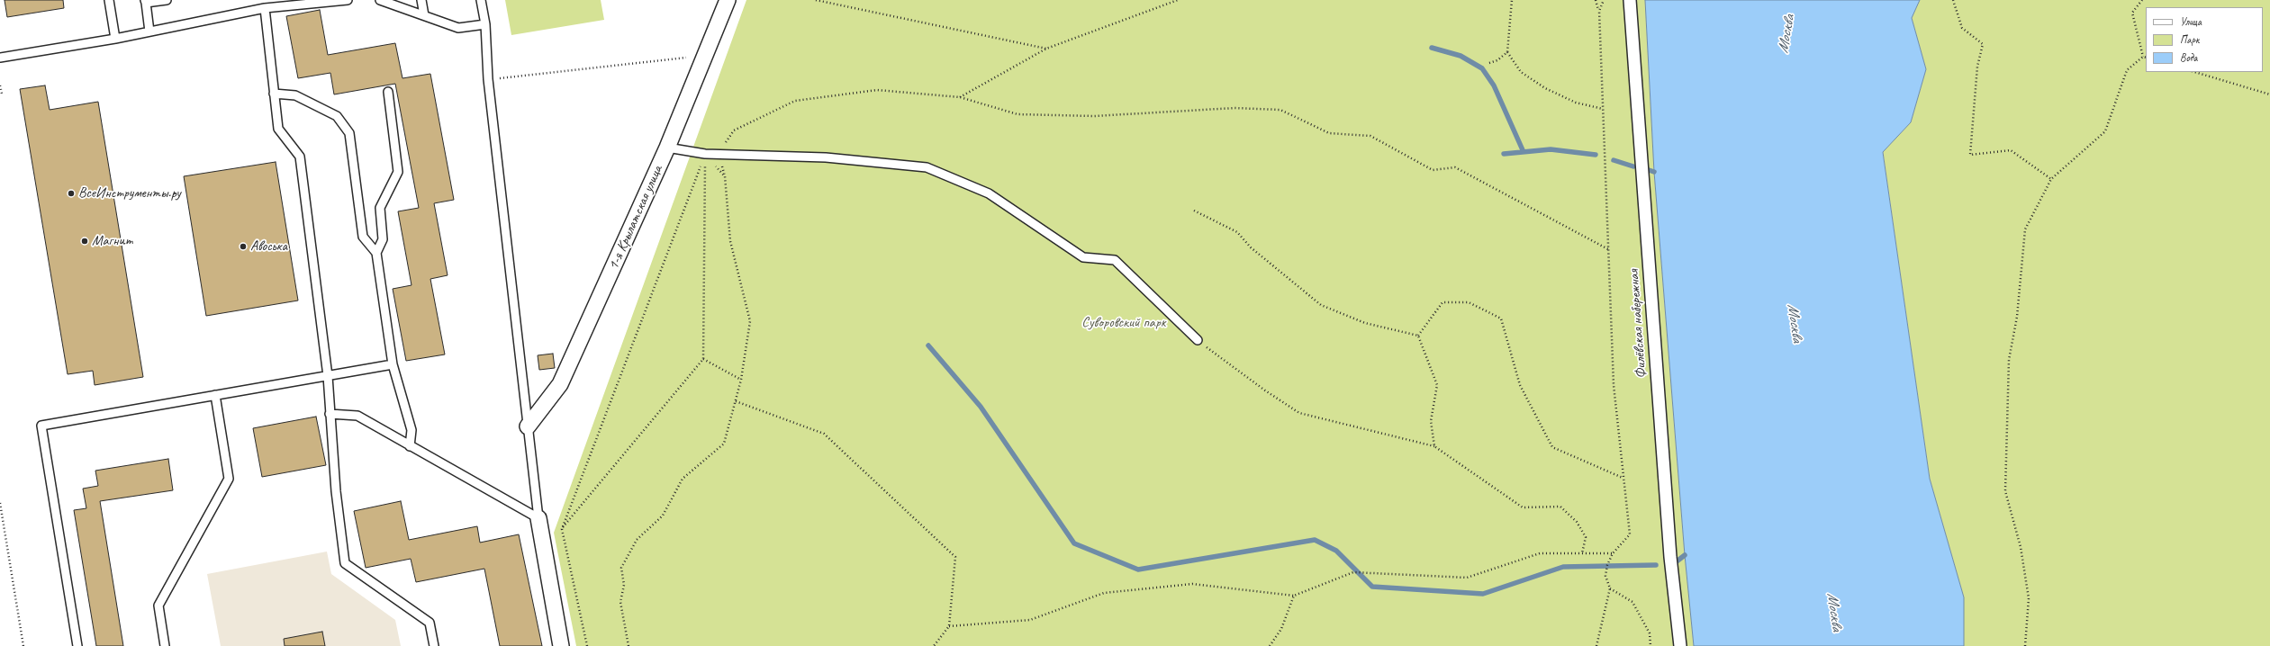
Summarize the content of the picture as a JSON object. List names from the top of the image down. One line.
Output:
{"streets":{"street":["1-я Крылатская улица","Филёвская набережная"]},"water":["Москва"],"parks":["Суворовский парк"],"places":["ВсеИнструменты.ру","Магнит","Авоська"],"legend":["Улица","Парк","Вода"]}
